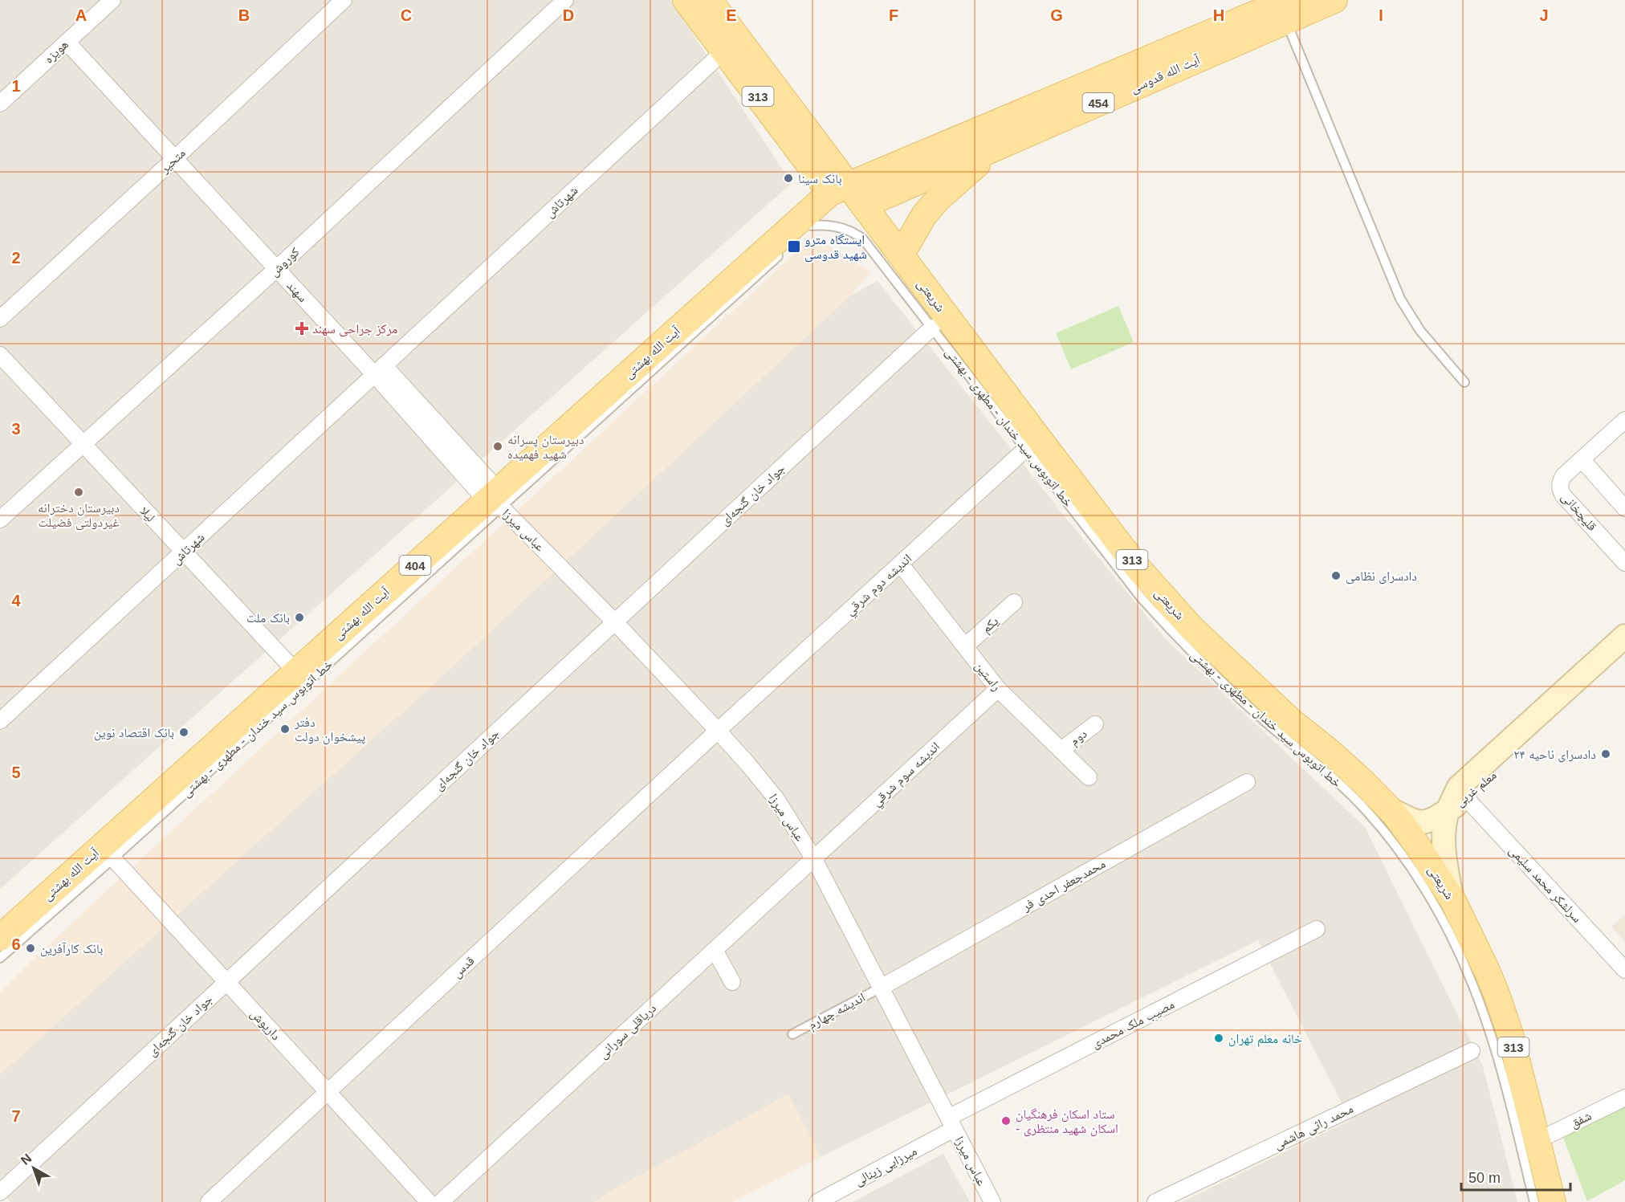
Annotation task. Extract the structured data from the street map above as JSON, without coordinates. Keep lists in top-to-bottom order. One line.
{"streets":{"main road":["آیت الله قدوسی","313","454","شریعتی","آیت الله بهشتی","404","معلم غربی"],"street":["هویزه","متحیر","شهرتاش","کوروش","سهند","جواد خان گنجه‌ای","قلیچخانی","لیلا","عباس میرزا","انديشه دوم شرقي","یکم","راستین","دوم","اندیشه سوم شرقي","سرلشکر محمد سلیمی","محمدجعفر احدی فر","قدس","مصیب ملک محمدی","داریوش","دریاقلی سورانی","شفق","محمد راثی هاشمی","میرزایی زینالی"],"lane":["خط اتوبوس سید خندان - مطهری - بهشتی","اندیشه چهارم"]},"crossings":[["هویزه","سهند"],["آیت الله قدوسی","شریعتی"],["آیت الله قدوسی","آیت الله بهشتی"],["متحیر","سهند"],["شهرتاش","سهند"],["شهرتاش","شریعتی"],["شهرتاش","لیلا"],["کوروش","سهند"],["کوروش","لیلا"],["سهند","آیت الله بهشتی"],["سهند","خط اتوبوس سید خندان - مطهری - بهشتی"],["سهند","عباس میرزا"],["شریعتی","آیت الله بهشتی"],["شریعتی","خط اتوبوس سید خندان - مطهری - بهشتی"],["شریعتی","جواد خان گنجه‌ای"],["شریعتی","انديشه دوم شرقي"],["شریعتی","معلم غربی"],["شریعتی","شفق"],["آیت الله بهشتی","خط اتوبوس سید خندان - مطهری - بهشتی"],["آیت الله بهشتی","لیلا"],["آیت الله بهشتی","عباس میرزا"],["آیت الله بهشتی","داریوش"],["خط اتوبوس سید خندان - مطهری - بهشتی","عباس میرزا"],["خط اتوبوس سید خندان - مطهری - بهشتی","انديشه دوم شرقي"],["خط اتوبوس سید خندان - مطهری - بهشتی","داریوش"],["جواد خان گنجه‌ای","عباس میرزا"],["جواد خان گنجه‌ای","داریوش"],["عباس میرزا","انديشه دوم شرقي"],["عباس میرزا","اندیشه سوم شرقي"],["عباس میرزا","محمدجعفر احدی فر"],["عباس میرزا","قدس"],["عباس میرزا","اندیشه چهارم"],["عباس میرزا","مصیب ملک محمدی"],["عباس میرزا","دریاقلی سورانی"],["عباس میرزا","میرزایی زینالی"],["انديشه دوم شرقي","راستین"],["انديشه دوم شرقي","قدس"],["یکم","راستین"],["راستین","دوم"],["راستین","اندیشه سوم شرقي"],["اندیشه سوم شرقي","دریاقلی سورانی"],["معلم غربی","سرلشکر محمد سلیمی"],["محمدجعفر احدی فر","اندیشه چهارم"],["قدس","داریوش"],["مصیب ملک محمدی","میرزایی زینالی"]],"places":{"other":["بانک سینا","دبیرستان پسرانه شهید فهمیده","دبيرستان دخترانه غیردولتی فضیلت","دادسرای نظامی","بانک ملت","دفتر پیشخوان دولت","بانک اقتصاد نوین","دادسرای ناحیه ۲۴","بانک کارآفرین","خانه معلم تهران","ستاد اسکان فرهنگیان - اسکان شهید منتظری"],"transit":["ایستگاه مترو شهید قدوسی"],"health":["مرکز جراحی سهند"]},"scale_bar":"50 m","north":"top left","grid":{"columns":["A","B","C","D","E","F","G","H","I","J"],"rows":["1","2","3","4","5","6","7"]}}
